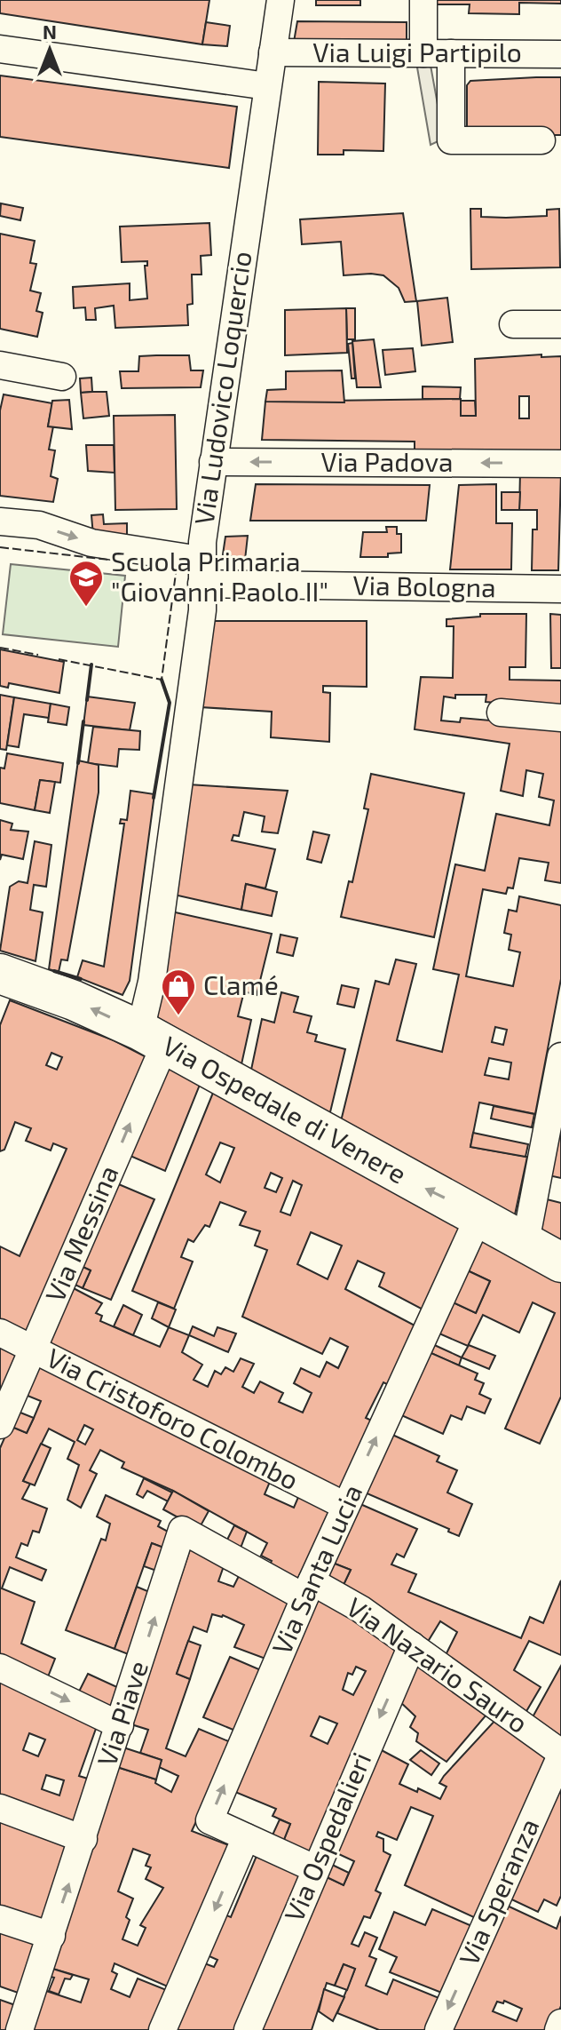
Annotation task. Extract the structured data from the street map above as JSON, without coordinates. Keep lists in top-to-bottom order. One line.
{"streets":{"street":["Via Luigi Partipilo","Via Ludovico Loquercio","Via Padova","Via Bologna","Via Ospedale di Venere","Via Messina","Via Cristoforo Colombo","Via Santa Lucia","Via Nazario Sauro","Via Piave","Via Ospedalieri","Via Speranza"]},"crossings":[["Via Luigi Partipilo","Via Ludovico Loquercio"],["Via Ludovico Loquercio","Via Padova"],["Via Ludovico Loquercio","Via Bologna"],["Via Ludovico Loquercio","Via Ospedale di Venere"],["Via Ludovico Loquercio","Via Messina"],["Via Ospedale di Venere","Via Messina"],["Via Ospedale di Venere","Via Santa Lucia"],["Via Messina","Via Cristoforo Colombo"],["Via Cristoforo Colombo","Via Santa Lucia"],["Via Santa Lucia","Via Nazario Sauro"],["Via Santa Lucia","Via Piave"],["Via Santa Lucia","Via Ospedalieri"],["Via Nazario Sauro","Via Piave"],["Via Nazario Sauro","Via Ospedalieri"],["Via Nazario Sauro","Via Speranza"]],"one_way":["Via Padova","Via Bologna","Via Ospedale di Venere","Via Messina","Via Santa Lucia","Via Ospedalieri","Via Speranza"],"places":{"school or university":["Scuola Primaria \"Giovanni Paolo II\""],"shop":["Clamé"]},"north":"top"}
